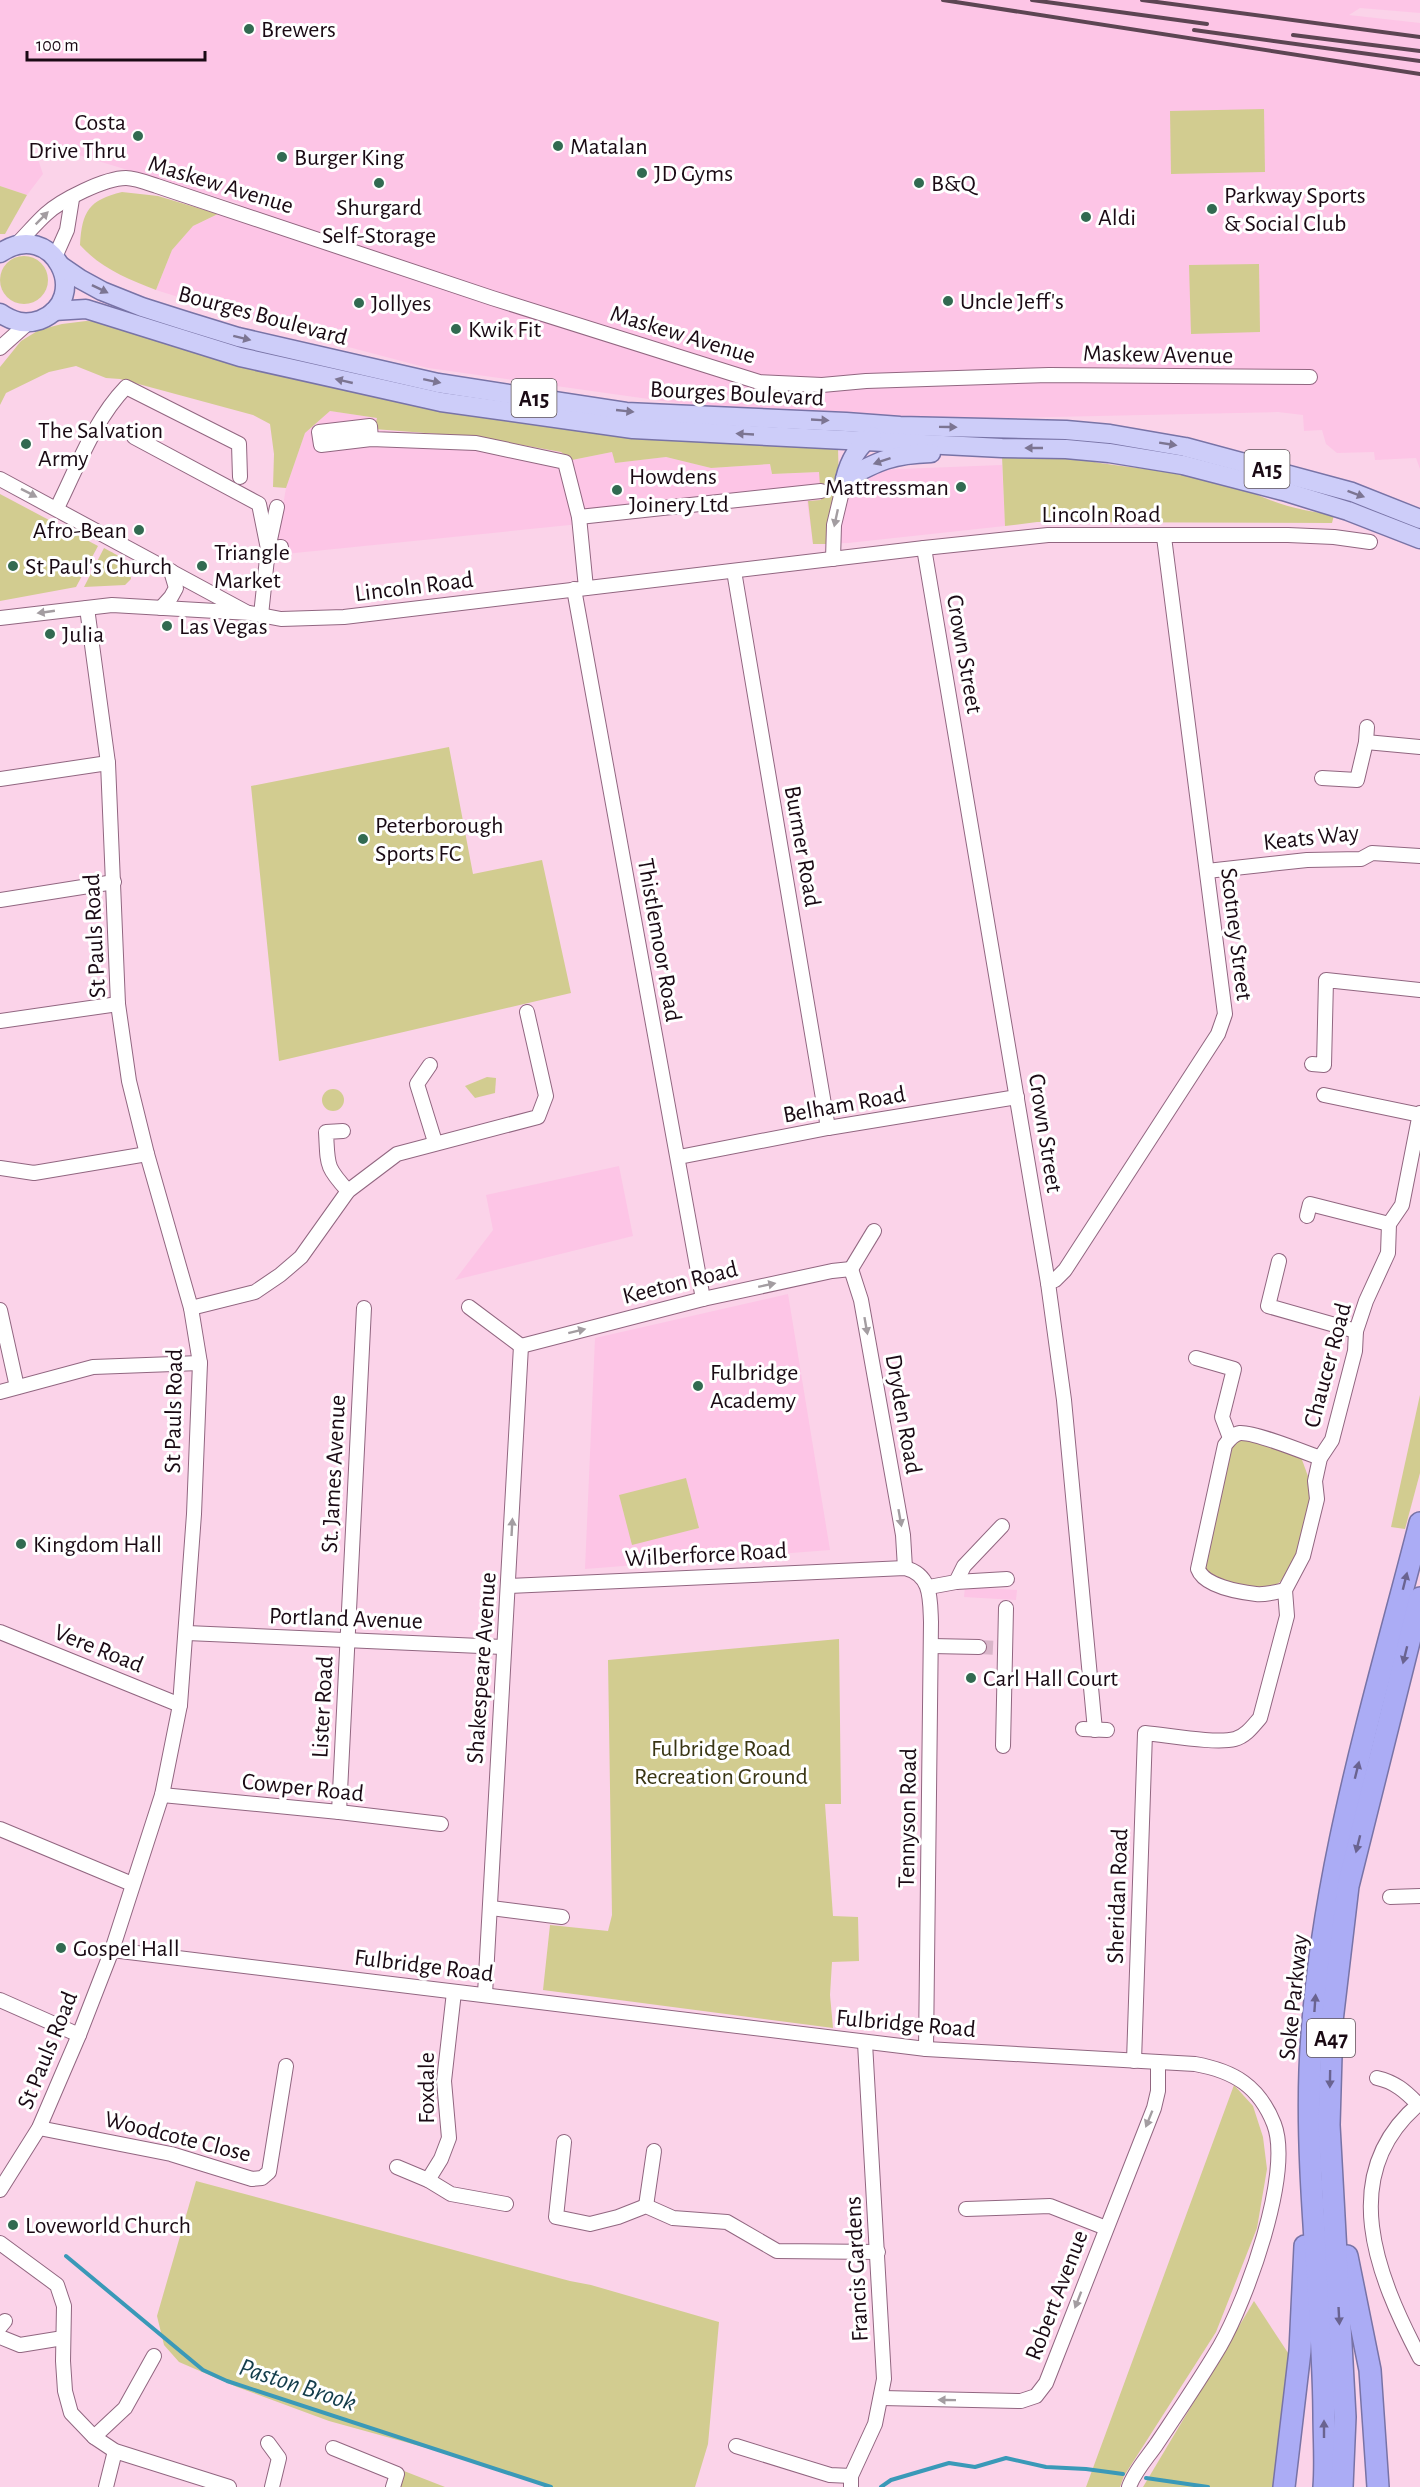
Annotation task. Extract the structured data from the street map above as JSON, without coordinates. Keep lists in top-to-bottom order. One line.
{"streets":{"highway":["Soke Parkway","A47"],"main road":["Bourges Boulevard","A15"],"street":["Maskew Avenue","Lincoln Road","Crown Street","Keats Way","Burmer Road","Scotney Street","St Pauls Road","Thistlemoor Road","Belham Road","Keeton Road","Chaucer Road","Dryden Road","St. James Avenue","Wilberforce Road","Portland Avenue","Vere Road","Shakespeare Avenue","Lister Road","Cowper Road","Tennyson Road","Sheridan Road","Fulbridge Road","Foxdale","Woodcote Close","Francis Gardens","Robert Avenue"]},"crossings":[["Maskew Avenue","Bourges Boulevard"],["Lincoln Road","Crown Street"],["Lincoln Road","Burmer Road"],["Lincoln Road","Scotney Street"],["Lincoln Road","St Pauls Road"],["Lincoln Road","Thistlemoor Road"],["Crown Street","Scotney Street"],["Crown Street","Belham Road"],["Keats Way","Scotney Street"],["Burmer Road","Belham Road"],["St Pauls Road","Portland Avenue"],["St Pauls Road","Vere Road"],["St Pauls Road","Cowper Road"],["St Pauls Road","Fulbridge Road"],["St Pauls Road","Woodcote Close"],["Thistlemoor Road","Belham Road"],["Thistlemoor Road","Keeton Road"],["Keeton Road","Dryden Road"],["Keeton Road","Shakespeare Avenue"],["Chaucer Road","Sheridan Road"],["Dryden Road","Wilberforce Road"],["St. James Avenue","Portland Avenue"],["St. James Avenue","Lister Road"],["Wilberforce Road","Shakespeare Avenue"],["Portland Avenue","Shakespeare Avenue"],["Portland Avenue","Lister Road"],["Shakespeare Avenue","Fulbridge Road"],["Lister Road","Cowper Road"],["Tennyson Road","Fulbridge Road"],["Sheridan Road","Fulbridge Road"],["Fulbridge Road","Foxdale"],["Fulbridge Road","Francis Gardens"],["Fulbridge Road","Robert Avenue"],["Soke Parkway","A47"],["Francis Gardens","Robert Avenue"]],"one_way":["Keeton Road","Dryden Road","Shakespeare Avenue","Robert Avenue"],"water":["Paston Brook"],"parks":["Fulbridge Road Recreation Ground"],"places":["Brewers","Costa Drive Thru","Matalan","Burger King","JD Gyms","Shurgard Self-Storage","B&Q","Parkway Sports & Social Club","Aldi","Uncle Jeff's","Jollyes","Kwik Fit","The Salvation Army","Mattressman","Howdens Joinery Ltd","Afro-Bean","St Paul's Church","Triangle Market","Las Vegas","Julia","Peterborough Sports FC","Fulbridge Academy","Kingdom Hall","Carl Hall Court","Gospel Hall","Loveworld Church"],"scale_bar":"100 m"}
